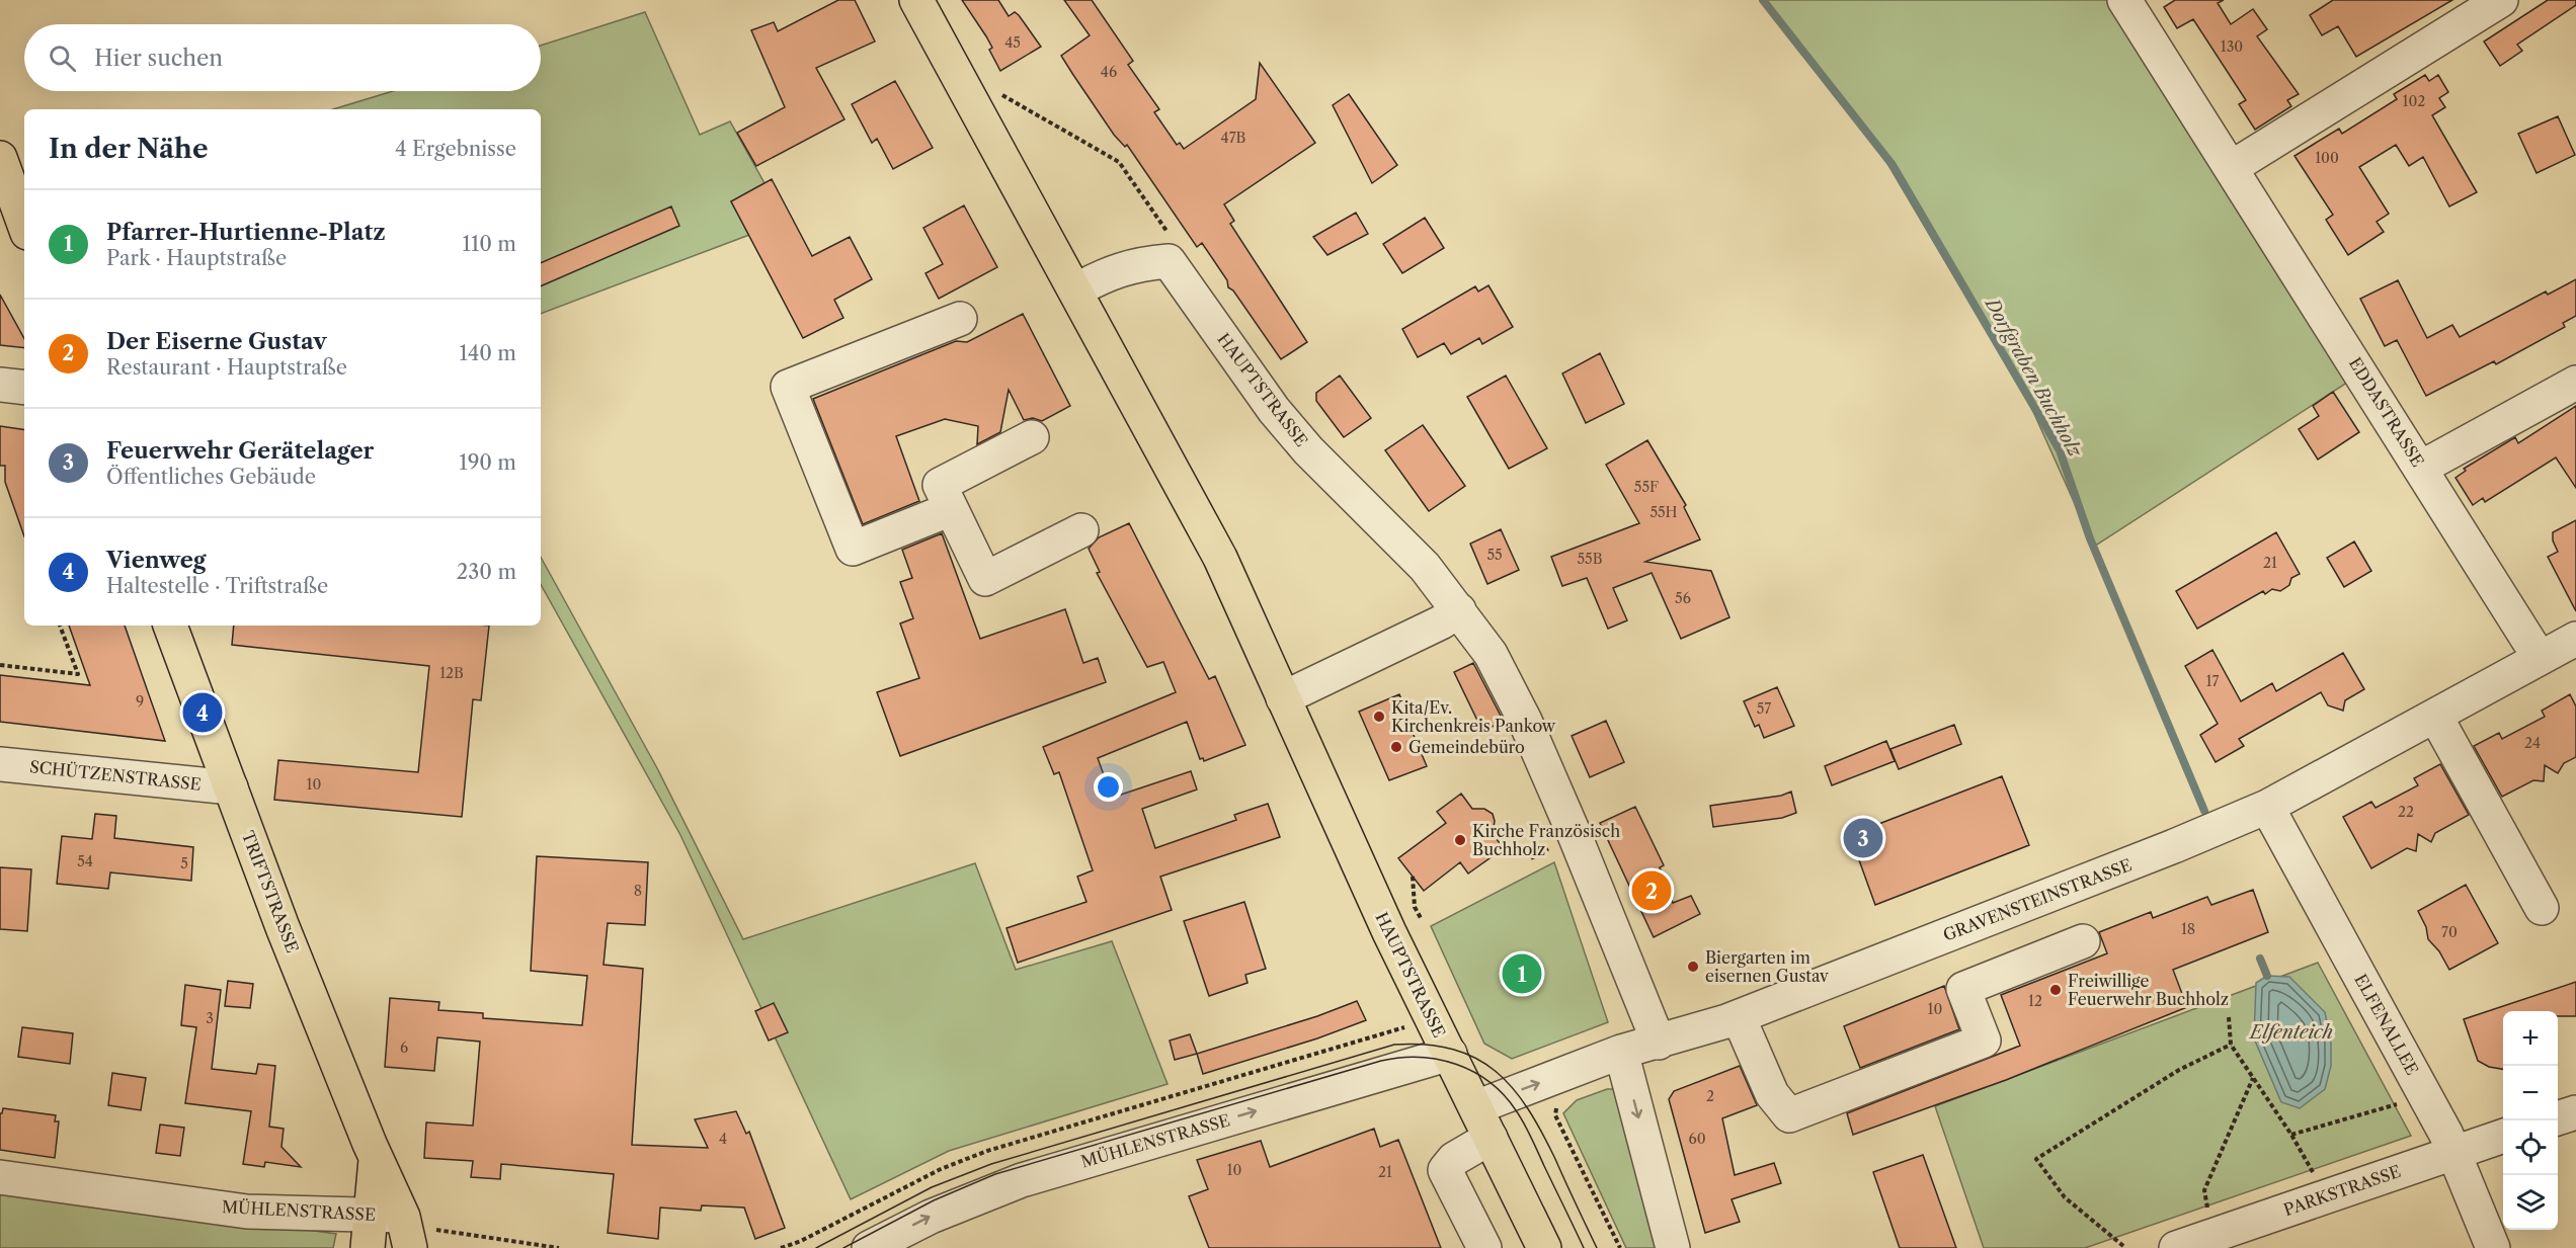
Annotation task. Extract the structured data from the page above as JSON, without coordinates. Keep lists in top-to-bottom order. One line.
{"streets":{"main road":["HAUPTSTRASSE","TRIFTSTRASSE"],"street":["EDDASTRASSE","SCHÜTZENSTRASSE","GRAVENSTEINSTRASSE","ELFENALLEE","MÜHLENSTRASSE","PARKSTRASSE"]},"crossings":[["HAUPTSTRASSE","GRAVENSTEINSTRASSE"],["HAUPTSTRASSE","MÜHLENSTRASSE"],["EDDASTRASSE","GRAVENSTEINSTRASSE"],["SCHÜTZENSTRASSE","TRIFTSTRASSE"],["TRIFTSTRASSE","MÜHLENSTRASSE"],["GRAVENSTEINSTRASSE","ELFENALLEE"],["ELFENALLEE","PARKSTRASSE"]],"one_way":["MÜHLENSTRASSE"],"water":["Dorfgraben Buchholz","Elfenteich"],"places":["Kita/Ev. Kirchenkreis Pankow","Gemeindebüro","Kirche Französisch Buchholz","Biergarten im eisernen Gustav","Freiwillige Feuerwehr Buchholz"],"house_numbers":["45","130","46","102","47B","100","55F","55H","55","55B","21","56","12B","17","9","57","24","10","22","54","5","8","18","70","12","10","3","6","2","4","60","10","21"],"page":{"search":"Hier suchen","heading":["In der Nähe","4 Ergebnisse"],"list":[{"mark":"1","name":"Pfarrer-Hurtienne-Platz","note":"Park · Hauptstraße","value":"110 m"},{"mark":"2","name":"Der Eiserne Gustav","note":"Restaurant · Hauptstraße","value":"140 m"},{"mark":"3","name":"Feuerwehr Gerätelager","note":"Öffentliches Gebäude","value":"190 m"},{"mark":"4","name":"Vienweg","note":"Haltestelle · Triftstraße","value":"230 m"}],"pins":["4","3","2","1"],"map_buttons":["+","−"]}}
